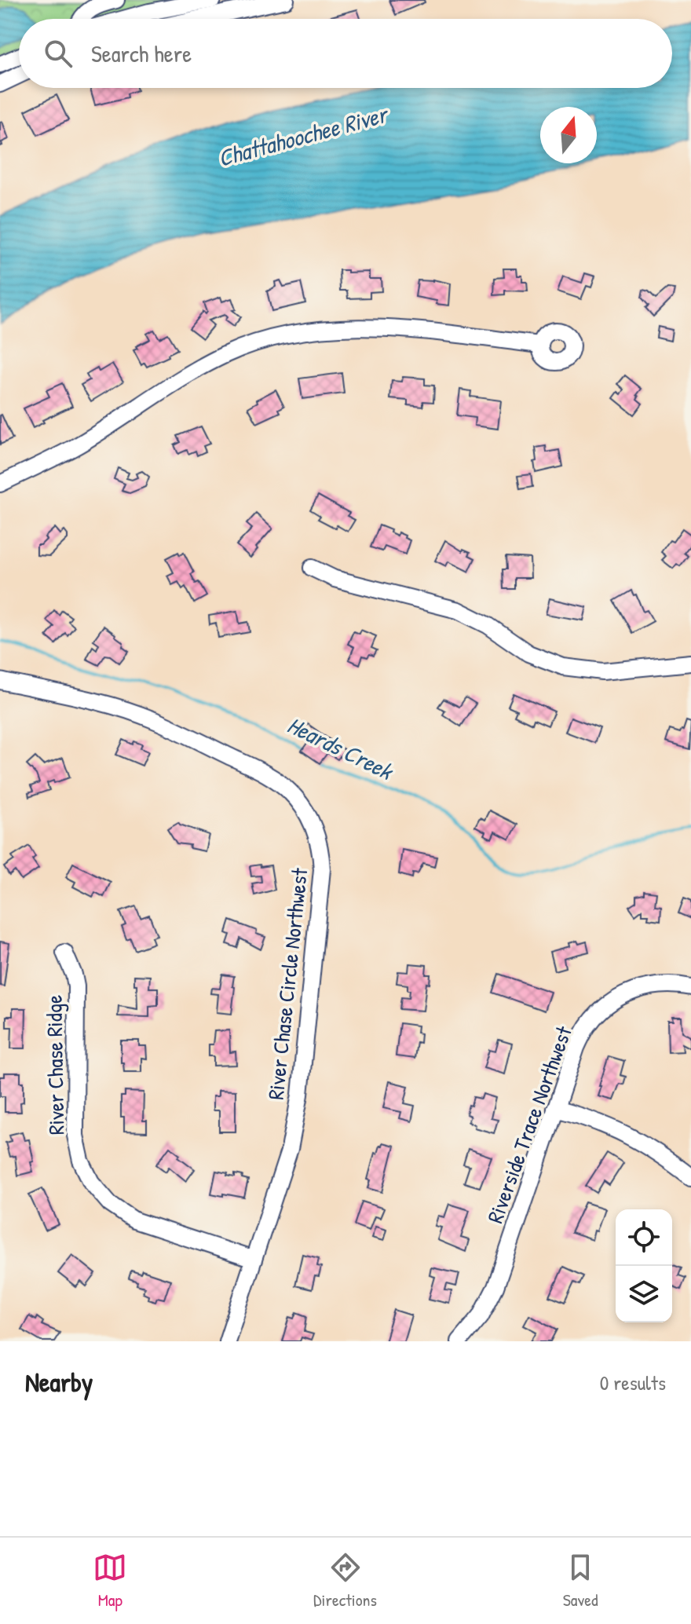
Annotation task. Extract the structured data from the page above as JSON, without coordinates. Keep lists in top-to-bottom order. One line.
{"streets":{"street":["River Chase Circle Northwest","River Chase Ridge","Riverside Trace Northwest"]},"crossings":[["River Chase Circle Northwest","River Chase Ridge"]],"water":["Chattahoochee River","Heards Creek"],"north":"top","page":{"search":"Search here","heading":["Nearby","0 results"],"nav":["Map","Directions","Saved"]}}
